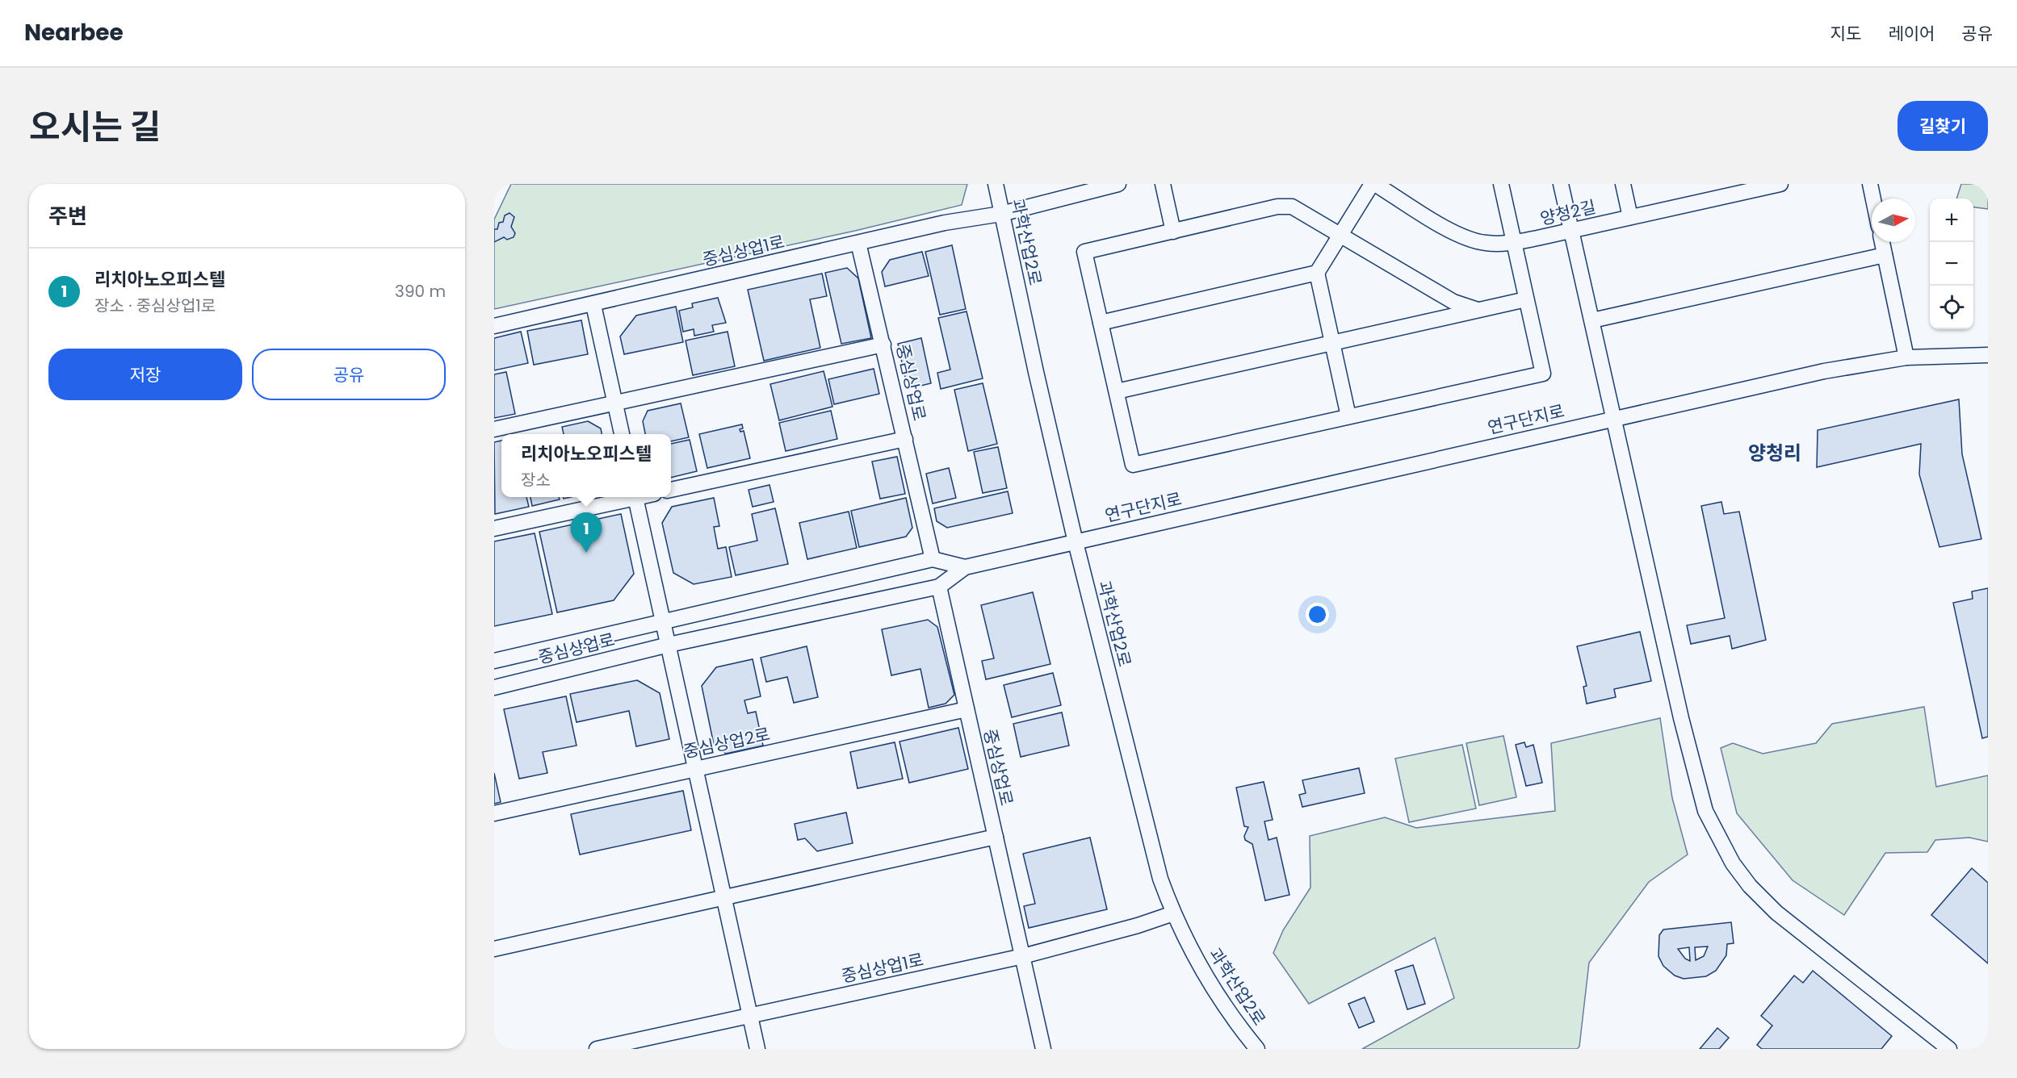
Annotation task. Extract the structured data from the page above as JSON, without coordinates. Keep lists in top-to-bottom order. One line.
{"streets":{"street":["양청2길","과학산업2로","중심상업1로","중심상업로","연구단지로","중심상업2로"]},"crossings":[["과학산업2로","중심상업1로"],["과학산업2로","중심상업로"],["과학산업2로","연구단지로"],["중심상업1로","중심상업로"],["중심상업로","연구단지로"],["중심상업로","중심상업2로"]],"districts":["양청리"],"north":"right","page":{"header":"Nearbee","nav":["지도","레이어","공유"],"title":"오시는 길","buttons":["길찾기",["저장","공유"]],"heading":"주변","map_buttons":["+","−"],"list":[{"mark":"1","name":"리치아노오피스텔","note":"장소 · 중심상업1로","value":"390 m"}],"popup":["리치아노오피스텔","장소"],"pins":"1"}}
